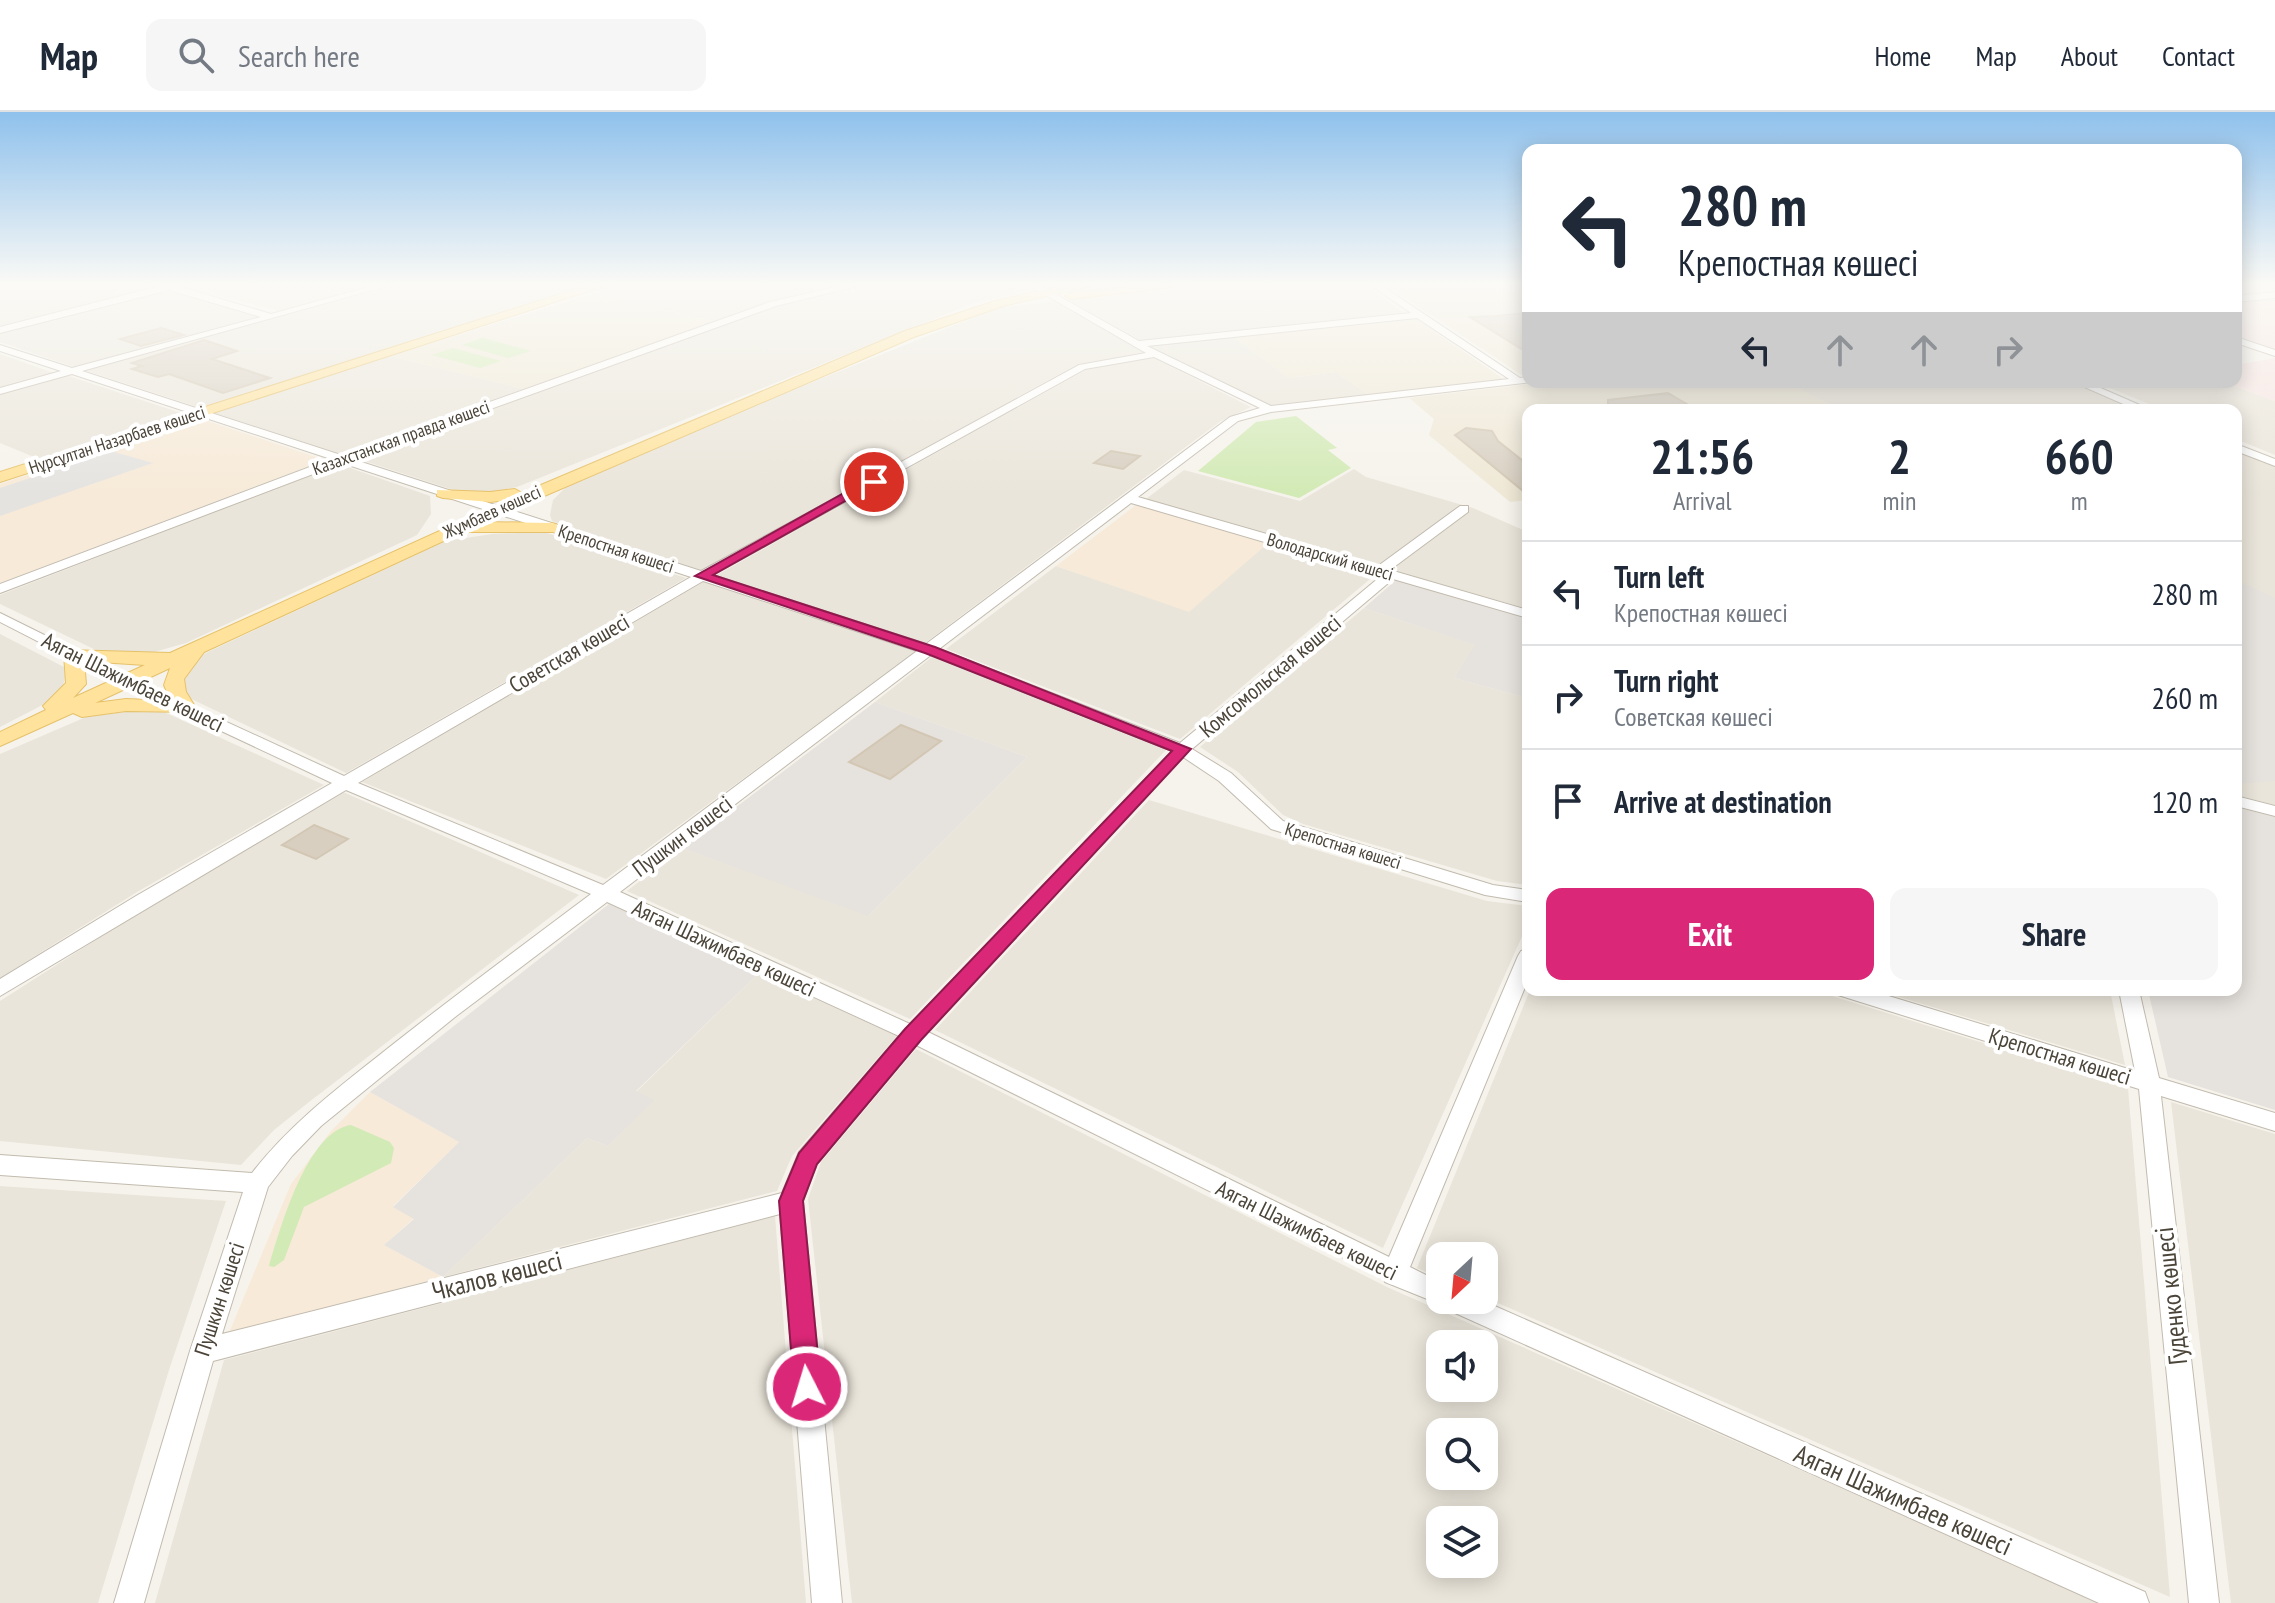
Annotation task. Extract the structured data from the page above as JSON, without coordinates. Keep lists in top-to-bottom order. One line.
{"streets":{"main road":["Нұрсұлтан Назарбаев көшесі","Жұмбаев көшесі"],"street":["Казахстанская правда көшесі","Крепостная көшесі","Володарский көшесі","Советская көшесі","Комсомольская көшесі","Аяган Шажимбаев көшесі","Пушкин көшесі","Чкалов көшесі","Гуденко көшесі"]},"crossings":[["Казахстанская правда көшесі","Крепостная көшесі"],["Нұрсұлтан Назарбаев көшесі","Крепостная көшесі"],["Жұмбаев көшесі","Крепостная көшесі"],["Жұмбаев көшесі","Аяган Шажимбаев көшесі"],["Крепостная көшесі","Советская көшесі"],["Крепостная көшесі","Комсомольская көшесі"],["Крепостная көшесі","Пушкин көшесі"],["Крепостная көшесі","Гуденко көшесі"],["Володарский көшесі","Комсомольская көшесі"],["Володарский көшесі","Пушкин көшесі"],["Советская көшесі","Аяган Шажимбаев көшесі"],["Комсомольская көшесі","Аяган Шажимбаев көшесі"],["Комсомольская көшесі","Чкалов көшесі"],["Аяган Шажимбаев көшесі","Пушкин көшесі"],["Пушкин көшесі","Чкалов көшесі"]],"north":"bottom left","page":{"header":"Map","search":"Search here","nav":["Home","Map","About","Contact"],"turn":["280 m","Крепостная көшесі"],"eta":["21:56","Arrival","2","min","660","m"],"list":[{"name":"Turn left","note":"Крепостная көшесі","value":"280 m"},{"name":"Turn right","note":"Советская көшесі","value":"260 m"},{"name":"Arrive at destination","value":"120 m"}],"buttons":["Exit","Share"]}}
